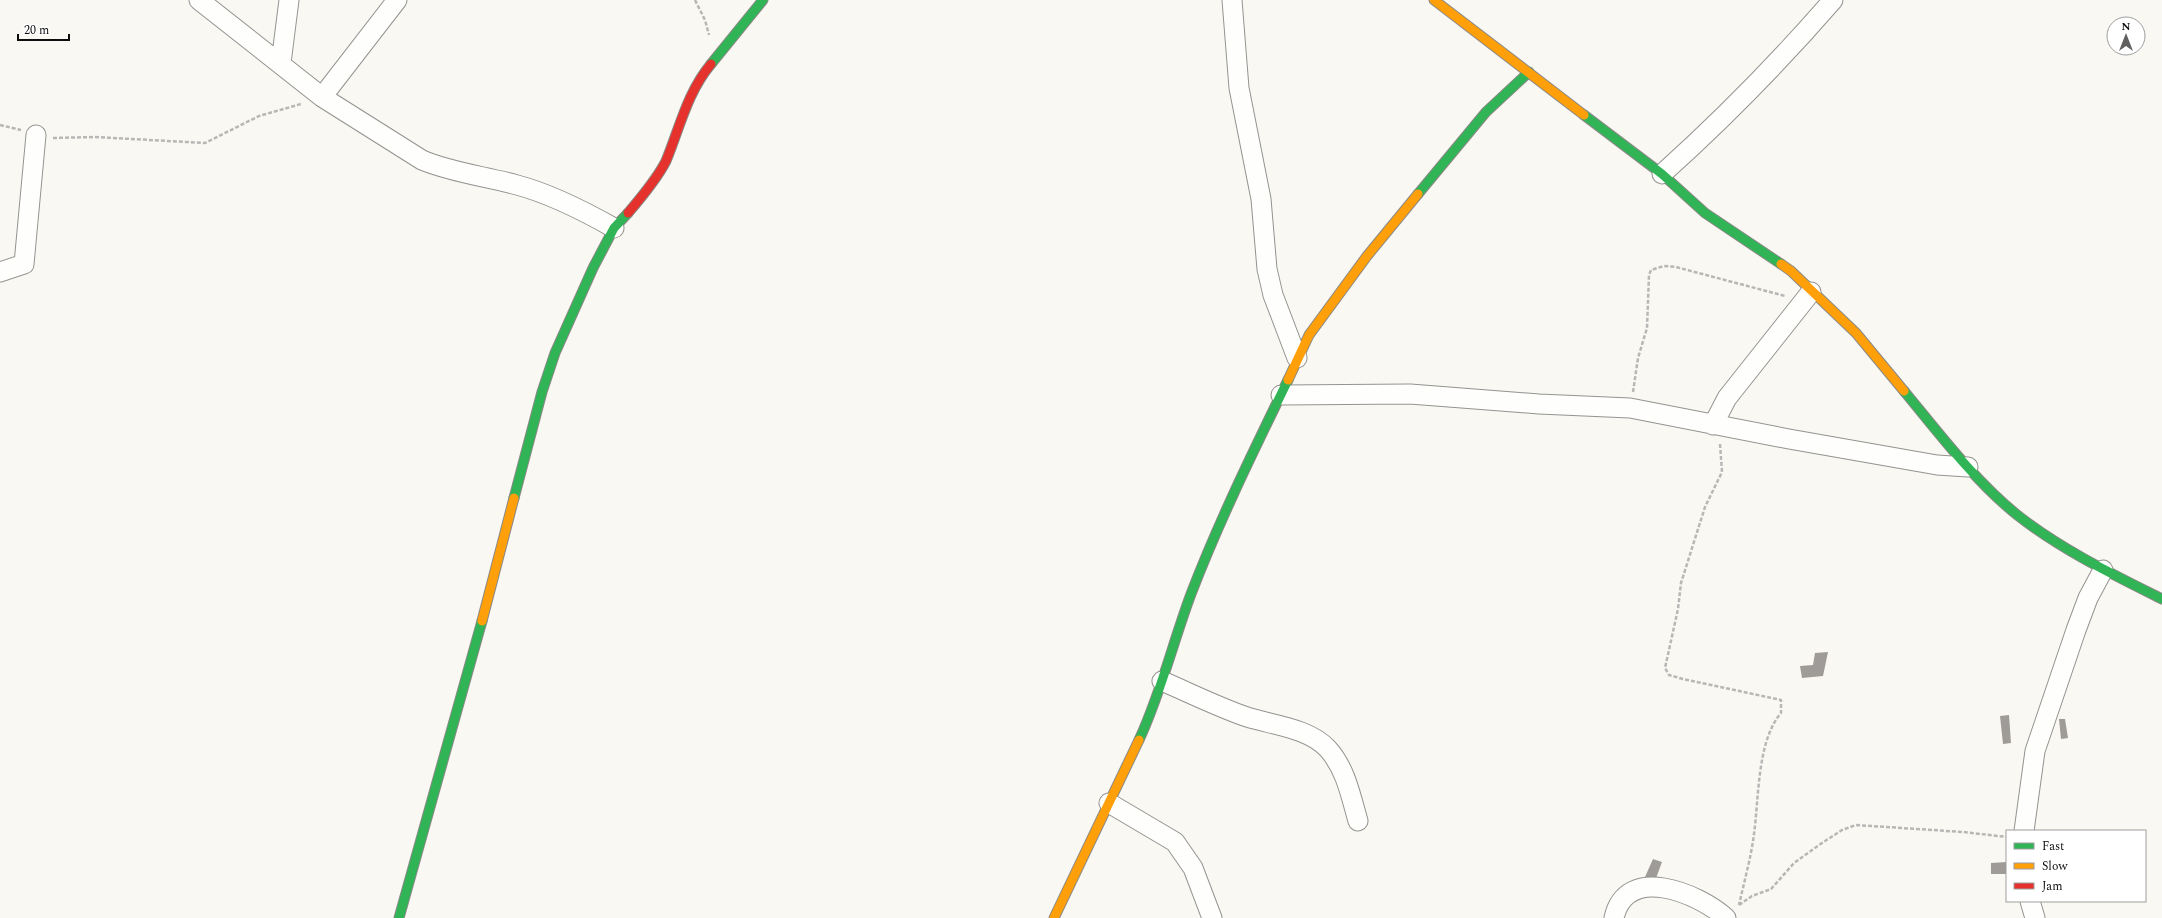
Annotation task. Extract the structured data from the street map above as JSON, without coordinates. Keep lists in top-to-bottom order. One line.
{"legend":["Fast","Slow","Jam"],"scale_bar":"20 m","north":"top"}
